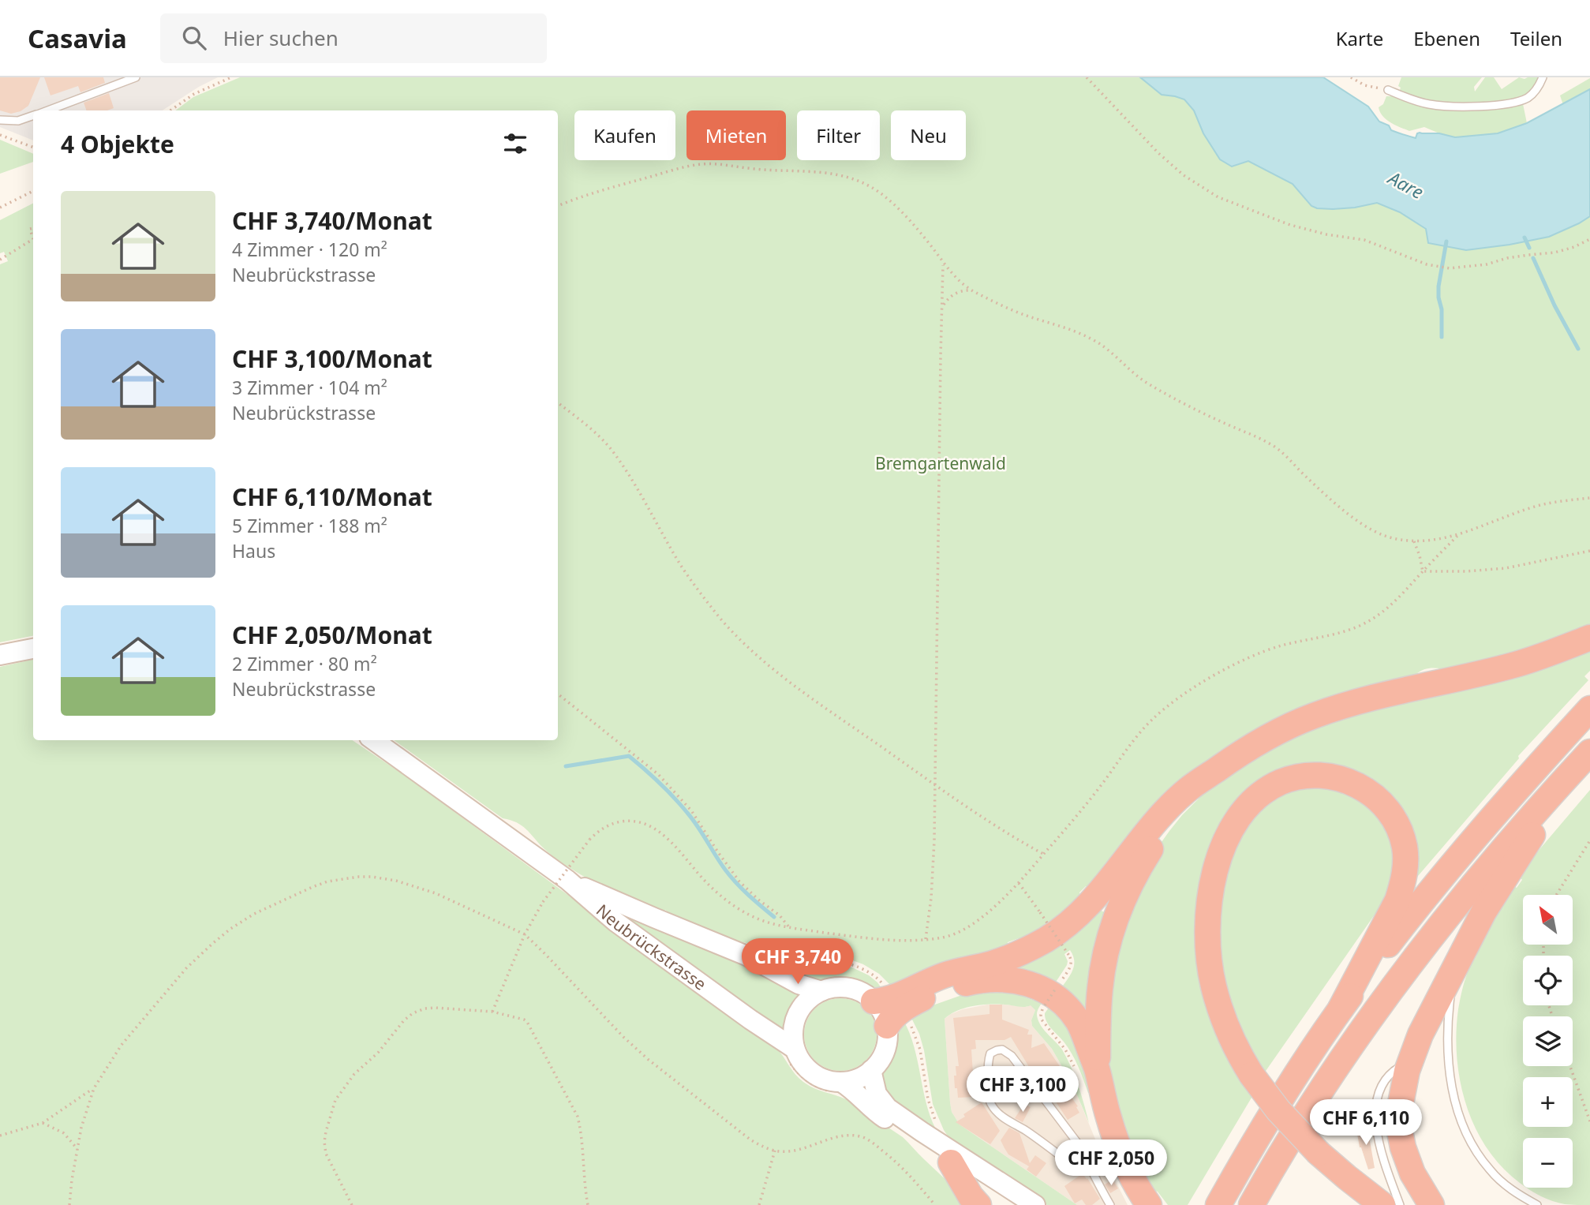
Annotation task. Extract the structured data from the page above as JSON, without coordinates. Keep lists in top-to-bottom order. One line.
{"streets":{"main road":["Neubrückstrasse"]},"water":["Aare"],"parks":["Bremgartenwald"],"north":"top left","page":{"header":"Casavia","search":"Hier suchen","nav":["Karte","Ebenen","Teilen"],"chip":["Kaufen","Mieten","Filter","Neu"],"heading":"4 Objekte","list":[{"name":"CHF 3,740/Monat","note":"4 Zimmer · 120 m² · Neubrückstrasse"},{"name":"CHF 3,100/Monat","note":"3 Zimmer · 104 m² · Neubrückstrasse"},{"name":"CHF 6,110/Monat","note":"5 Zimmer · 188 m² · Haus"},{"name":"CHF 2,050/Monat","note":"2 Zimmer · 80 m² · Neubrückstrasse"}],"map_buttons":["+","−"],"price":["CHF 3,740","CHF 3,100","CHF 6,110","CHF 2,050"]}}
